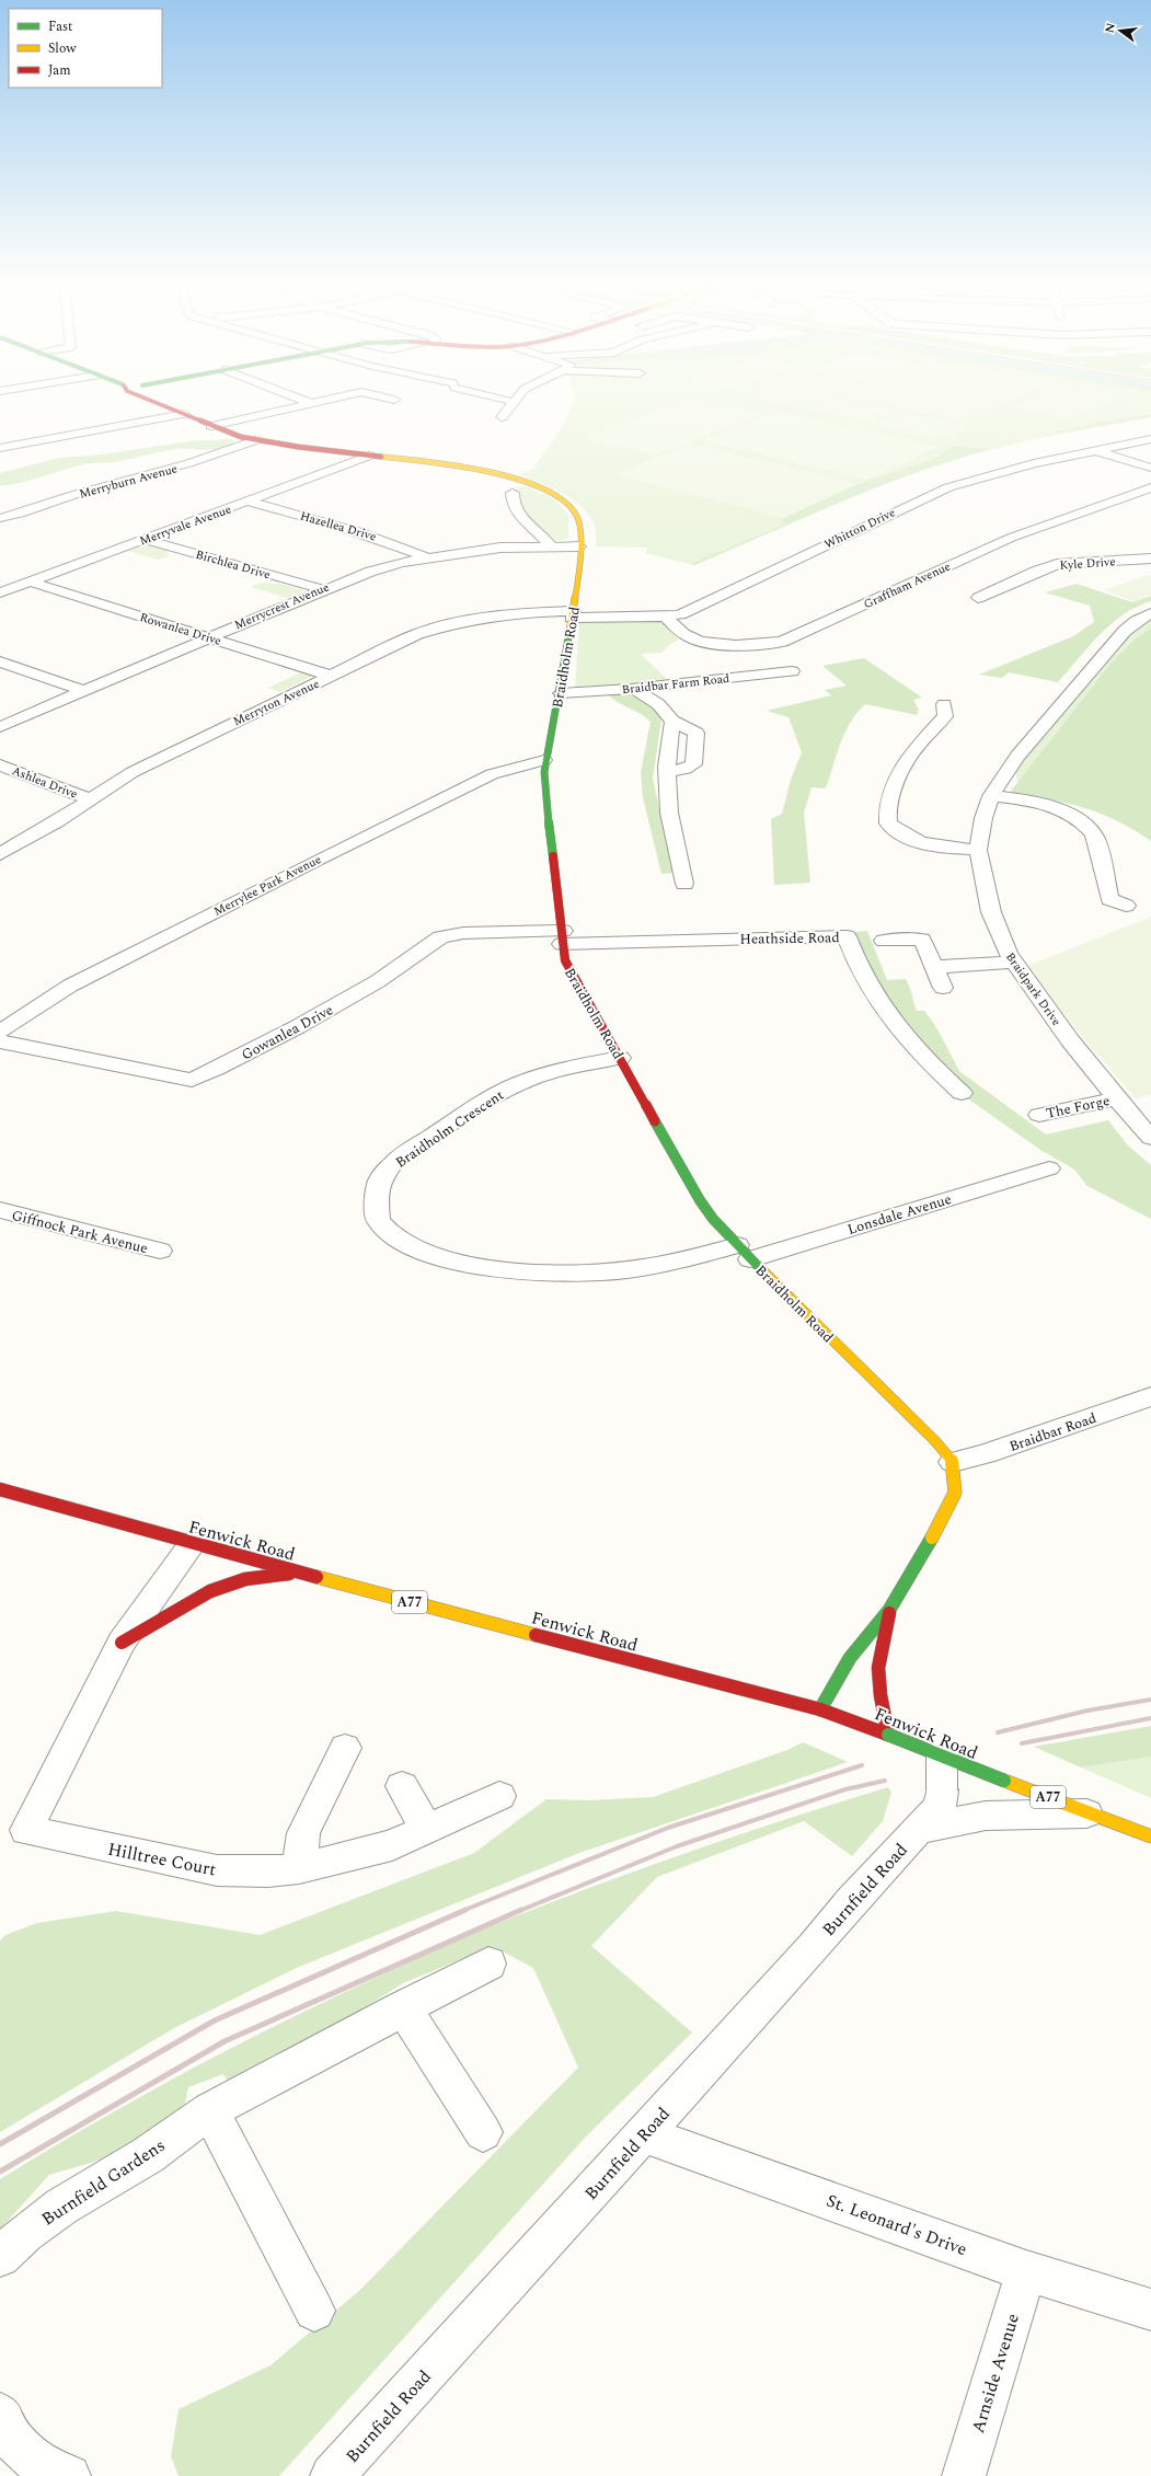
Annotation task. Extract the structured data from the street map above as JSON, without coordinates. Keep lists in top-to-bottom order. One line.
{"streets":{"street":["Merryburn Avenue","Merryvale Avenue","Hazellea Drive","Whitton Drive","Kyle Drive","Birchlea Drive","Graffham Avenue","Merrycrest Avenue","Rowanlea Drive","Braidholm Road","Braidbar Farm Road","Merryton Avenue","Ashlea Drive","Merrylee Park Avenue","Heathside Road","Braidpark Drive","Gowanlea Drive","The Forge","Braidholm Crescent","Lonsdale Avenue","Giffnock Park Avenue","Braidbar Road","Fenwick Road","A77","Hilltree Court","Burnfield Road","Burnfield Gardens","St. Leonard's Drive","Arnside Avenue"]},"crossings":[["Merryburn Avenue","Braidholm Road"],["Merryvale Avenue","Hazellea Drive"],["Merryvale Avenue","Birchlea Drive"],["Merryvale Avenue","Rowanlea Drive"],["Merryvale Avenue","Braidholm Road"],["Hazellea Drive","Merrycrest Avenue"],["Whitton Drive","Graffham Avenue"],["Whitton Drive","Braidholm Road"],["Whitton Drive","Merryton Avenue"],["Birchlea Drive","Merrycrest Avenue"],["Merrycrest Avenue","Rowanlea Drive"],["Merrycrest Avenue","Braidholm Road"],["Rowanlea Drive","Merryton Avenue"],["Braidholm Road","Braidbar Farm Road"],["Braidholm Road","Merryton Avenue"],["Braidholm Road","Merrylee Park Avenue"],["Braidholm Road","Heathside Road"],["Braidholm Road","Gowanlea Drive"],["Braidholm Road","Braidholm Crescent"],["Braidholm Road","Lonsdale Avenue"],["Braidholm Road","Braidbar Road"],["Merryton Avenue","Ashlea Drive"],["Heathside Road","Gowanlea Drive"],["Braidpark Drive","The Forge"],["Braidholm Crescent","Lonsdale Avenue"],["Fenwick Road","Burnfield Road"],["Burnfield Road","St. Leonard's Drive"],["St. Leonard's Drive","Arnside Avenue"]],"legend":["Fast","Slow","Jam"],"north":"left"}
